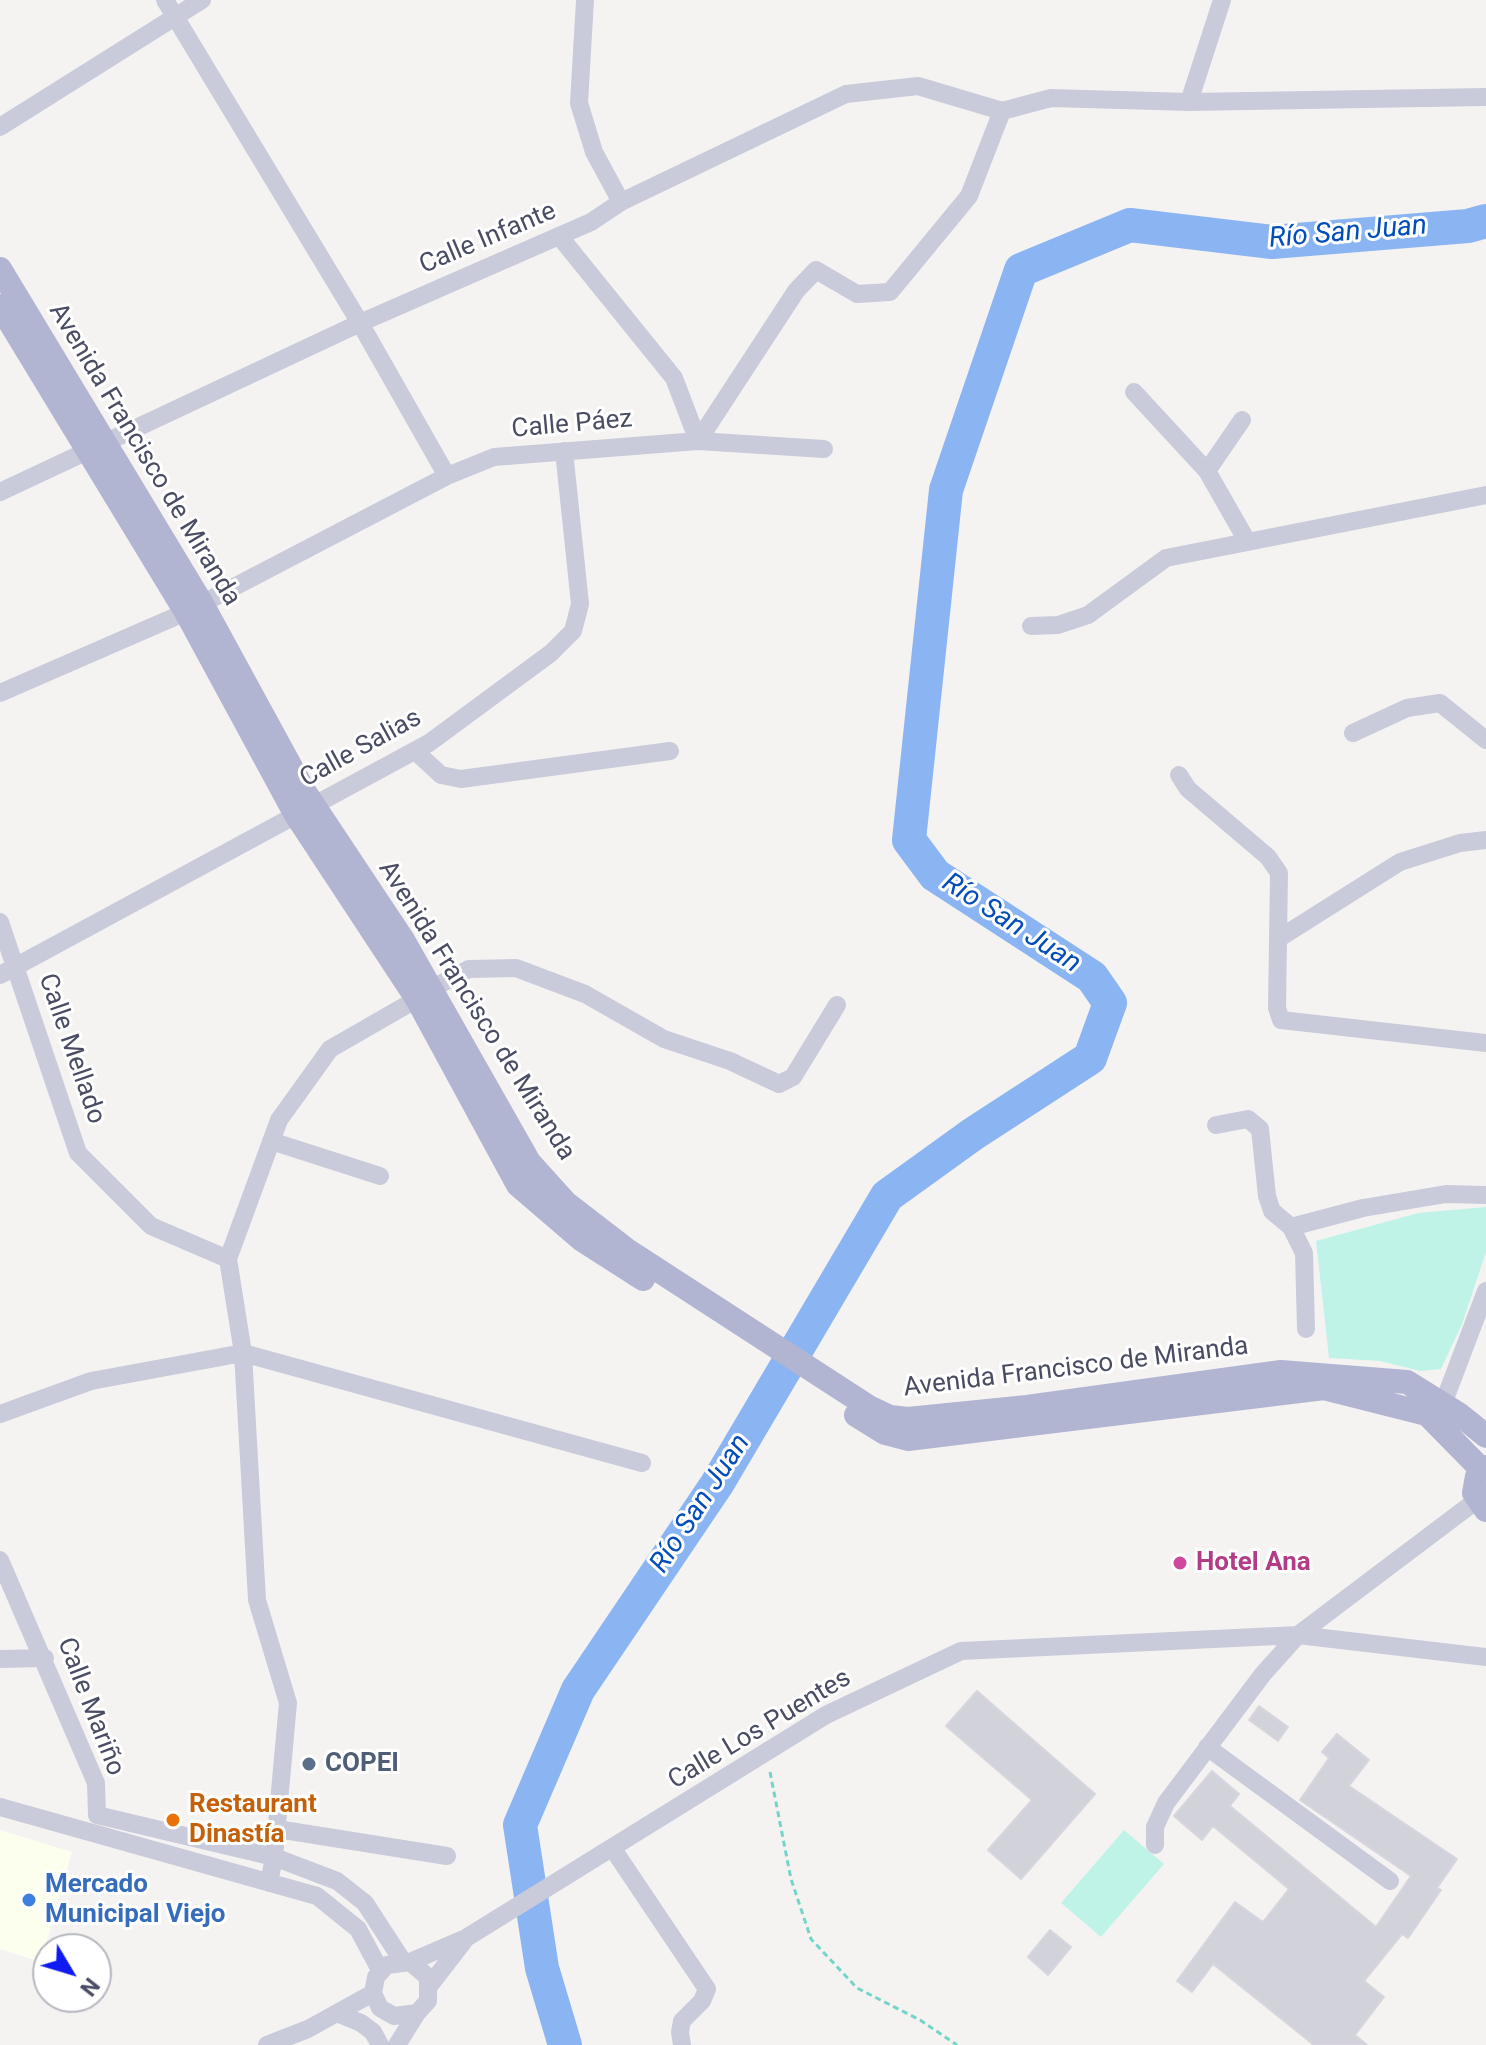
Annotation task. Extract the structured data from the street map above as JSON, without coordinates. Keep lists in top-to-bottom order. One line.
{"streets":{"main road":["Avenida Francisco de Miranda"],"street":["Calle Infante","Calle Páez","Calle Salias","Calle Mellado","Calle Mariño","Calle Los Puentes"]},"crossings":[["Calle Infante","Avenida Francisco de Miranda"],["Calle Páez","Avenida Francisco de Miranda"],["Calle Páez","Calle Salias"],["Avenida Francisco de Miranda","Calle Salias"],["Calle Salias","Calle Mellado"]],"water":["Río San Juan"],"places":["Hotel Ana","COPEI","Restaurant Dinastía","Mercado Municipal Viejo"],"north":"bottom right"}
